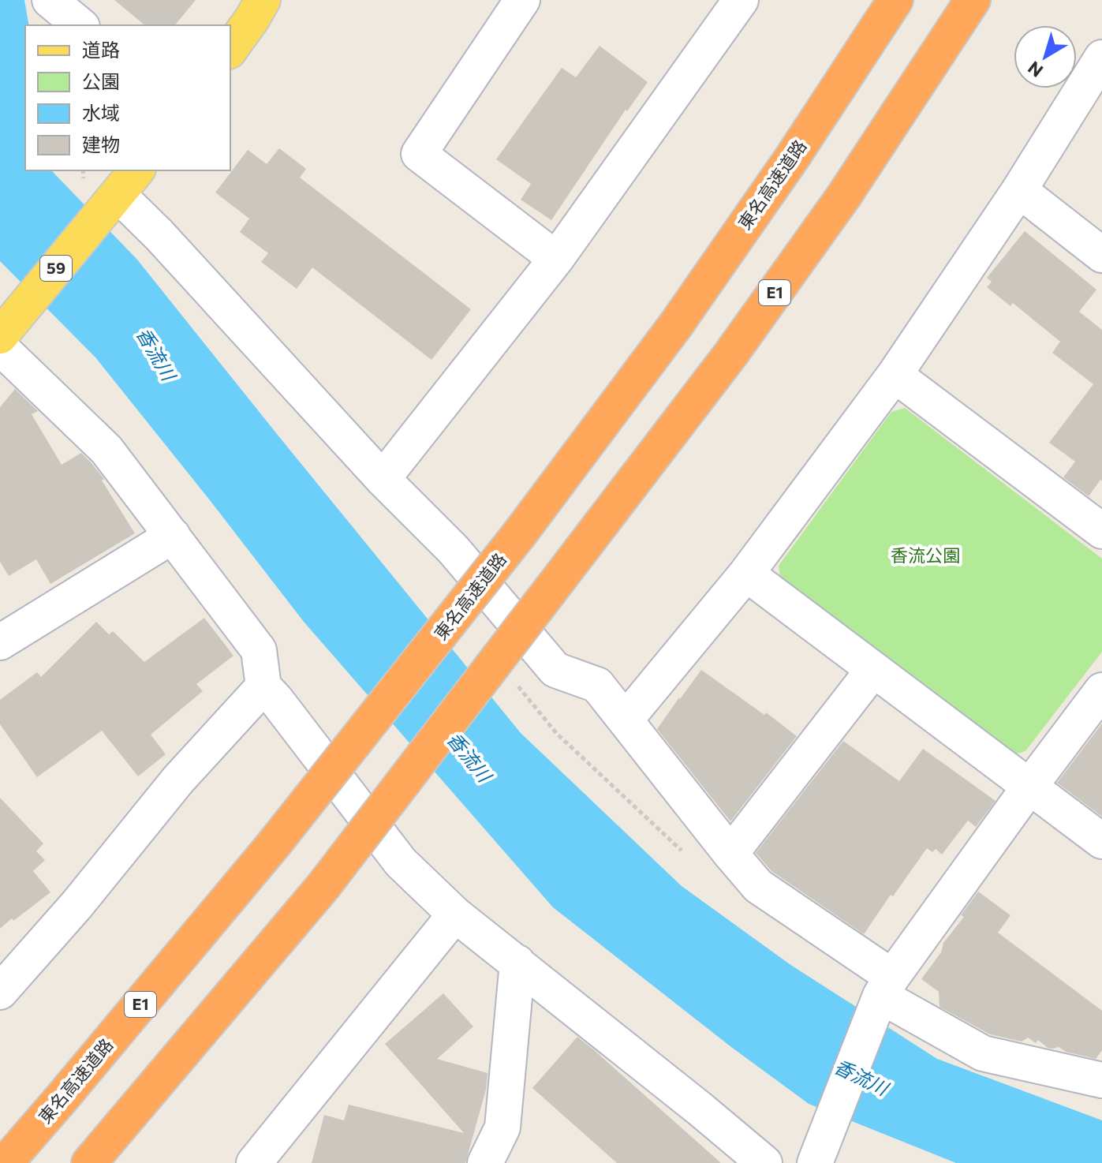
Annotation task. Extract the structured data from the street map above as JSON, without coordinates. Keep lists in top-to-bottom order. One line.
{"streets":{"highway":["東名高速道路","E1"],"main road":["59"]},"water":["香流川"],"parks":["香流公園"],"legend":["道路","公園","水域","建物"],"north":"bottom left"}
